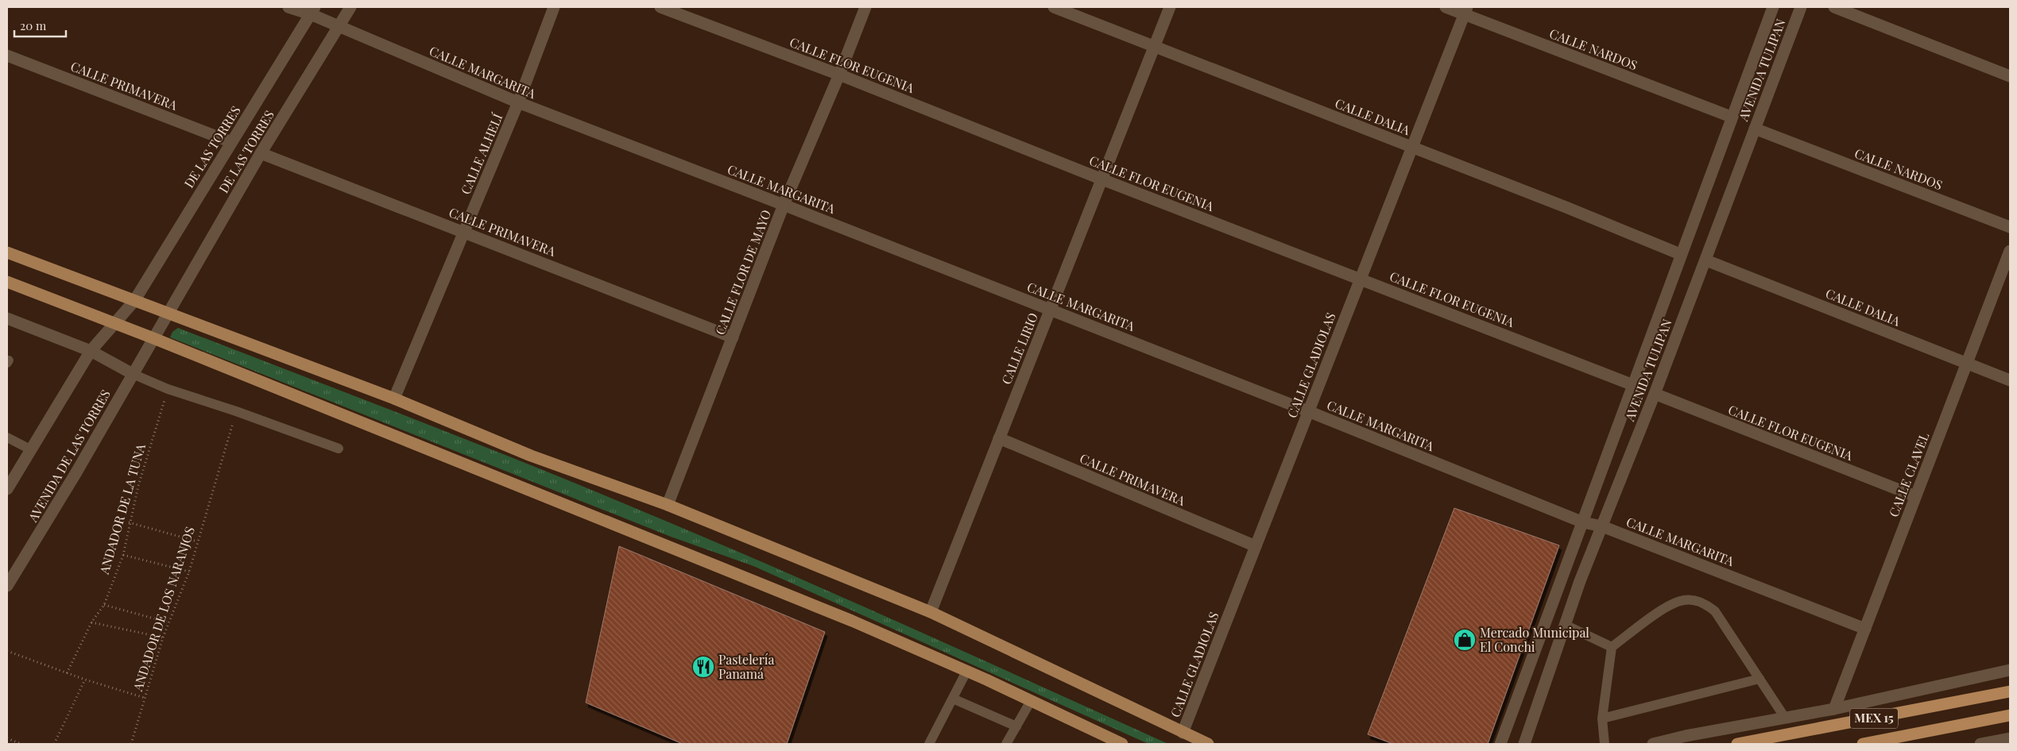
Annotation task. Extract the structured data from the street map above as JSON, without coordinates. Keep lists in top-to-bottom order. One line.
{"streets":{"highway":["MEX 15"],"street":["CALLE NARDOS","CALLE FLOR EUGENIA","AVENIDA TULIPAN","CALLE MARGARITA","CALLE PRIMAVERA","CALLE DALIA","DE LAS TORRES","CALLE ALHELÍ","CALLE FLOR DE MAYO","CALLE LIRIO","CALLE GLADIOLAS","AVENIDA DE LAS TORRES","CALLE CLAVEL"],"path":["ANDADOR DE LA TUNA","ANDADOR DE LOS NARANJOS"]},"crossings":[["CALLE NARDOS","AVENIDA TULIPAN"],["CALLE NARDOS","CALLE GLADIOLAS"],["CALLE FLOR EUGENIA","AVENIDA TULIPAN"],["CALLE FLOR EUGENIA","CALLE FLOR DE MAYO"],["CALLE FLOR EUGENIA","CALLE LIRIO"],["CALLE FLOR EUGENIA","CALLE GLADIOLAS"],["CALLE FLOR EUGENIA","CALLE CLAVEL"],["AVENIDA TULIPAN","CALLE MARGARITA"],["AVENIDA TULIPAN","CALLE DALIA"],["CALLE MARGARITA","DE LAS TORRES"],["CALLE MARGARITA","CALLE ALHELÍ"],["CALLE MARGARITA","CALLE FLOR DE MAYO"],["CALLE MARGARITA","CALLE LIRIO"],["CALLE MARGARITA","CALLE GLADIOLAS"],["CALLE MARGARITA","CALLE CLAVEL"],["CALLE PRIMAVERA","DE LAS TORRES"],["CALLE PRIMAVERA","CALLE ALHELÍ"],["CALLE PRIMAVERA","CALLE FLOR DE MAYO"],["CALLE PRIMAVERA","CALLE LIRIO"],["CALLE PRIMAVERA","CALLE GLADIOLAS"],["CALLE DALIA","CALLE LIRIO"],["CALLE DALIA","CALLE GLADIOLAS"],["CALLE DALIA","CALLE CLAVEL"],["DE LAS TORRES","AVENIDA DE LAS TORRES"],["CALLE CLAVEL","MEX 15"]],"places":{"shop":["Mercado Municipal El Conchi"],"restaurant":["Pastelería Panamá"]},"scale_bar":"20 m"}
